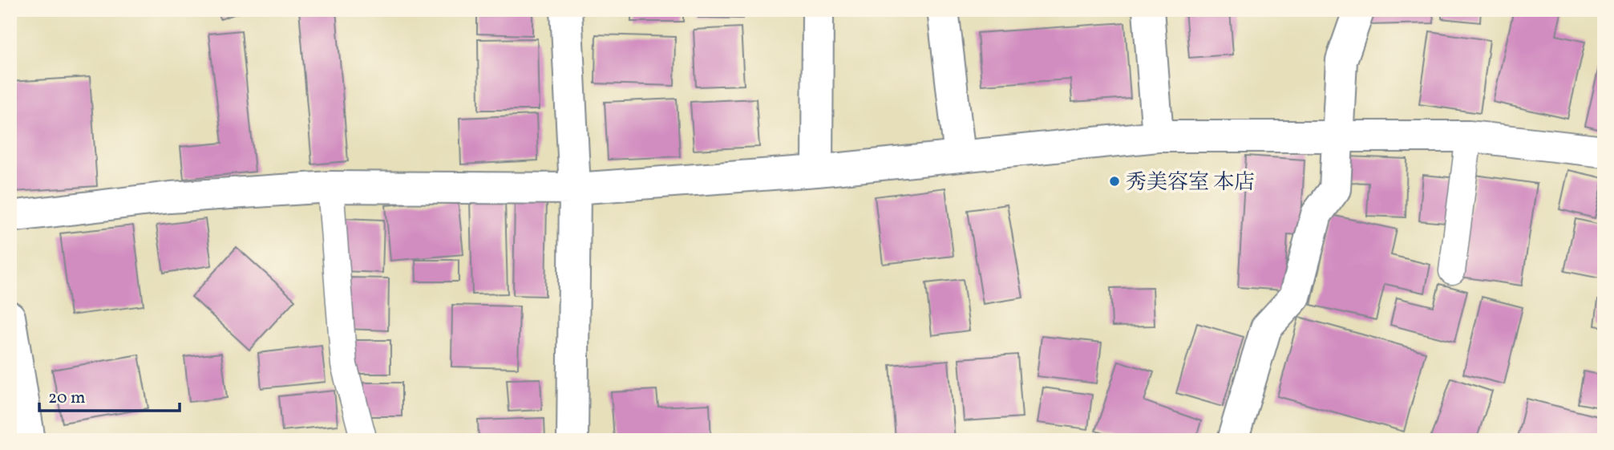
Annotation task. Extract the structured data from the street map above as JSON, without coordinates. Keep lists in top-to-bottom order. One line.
{"places":["秀美容室 本店"],"scale_bar":"20 m"}
